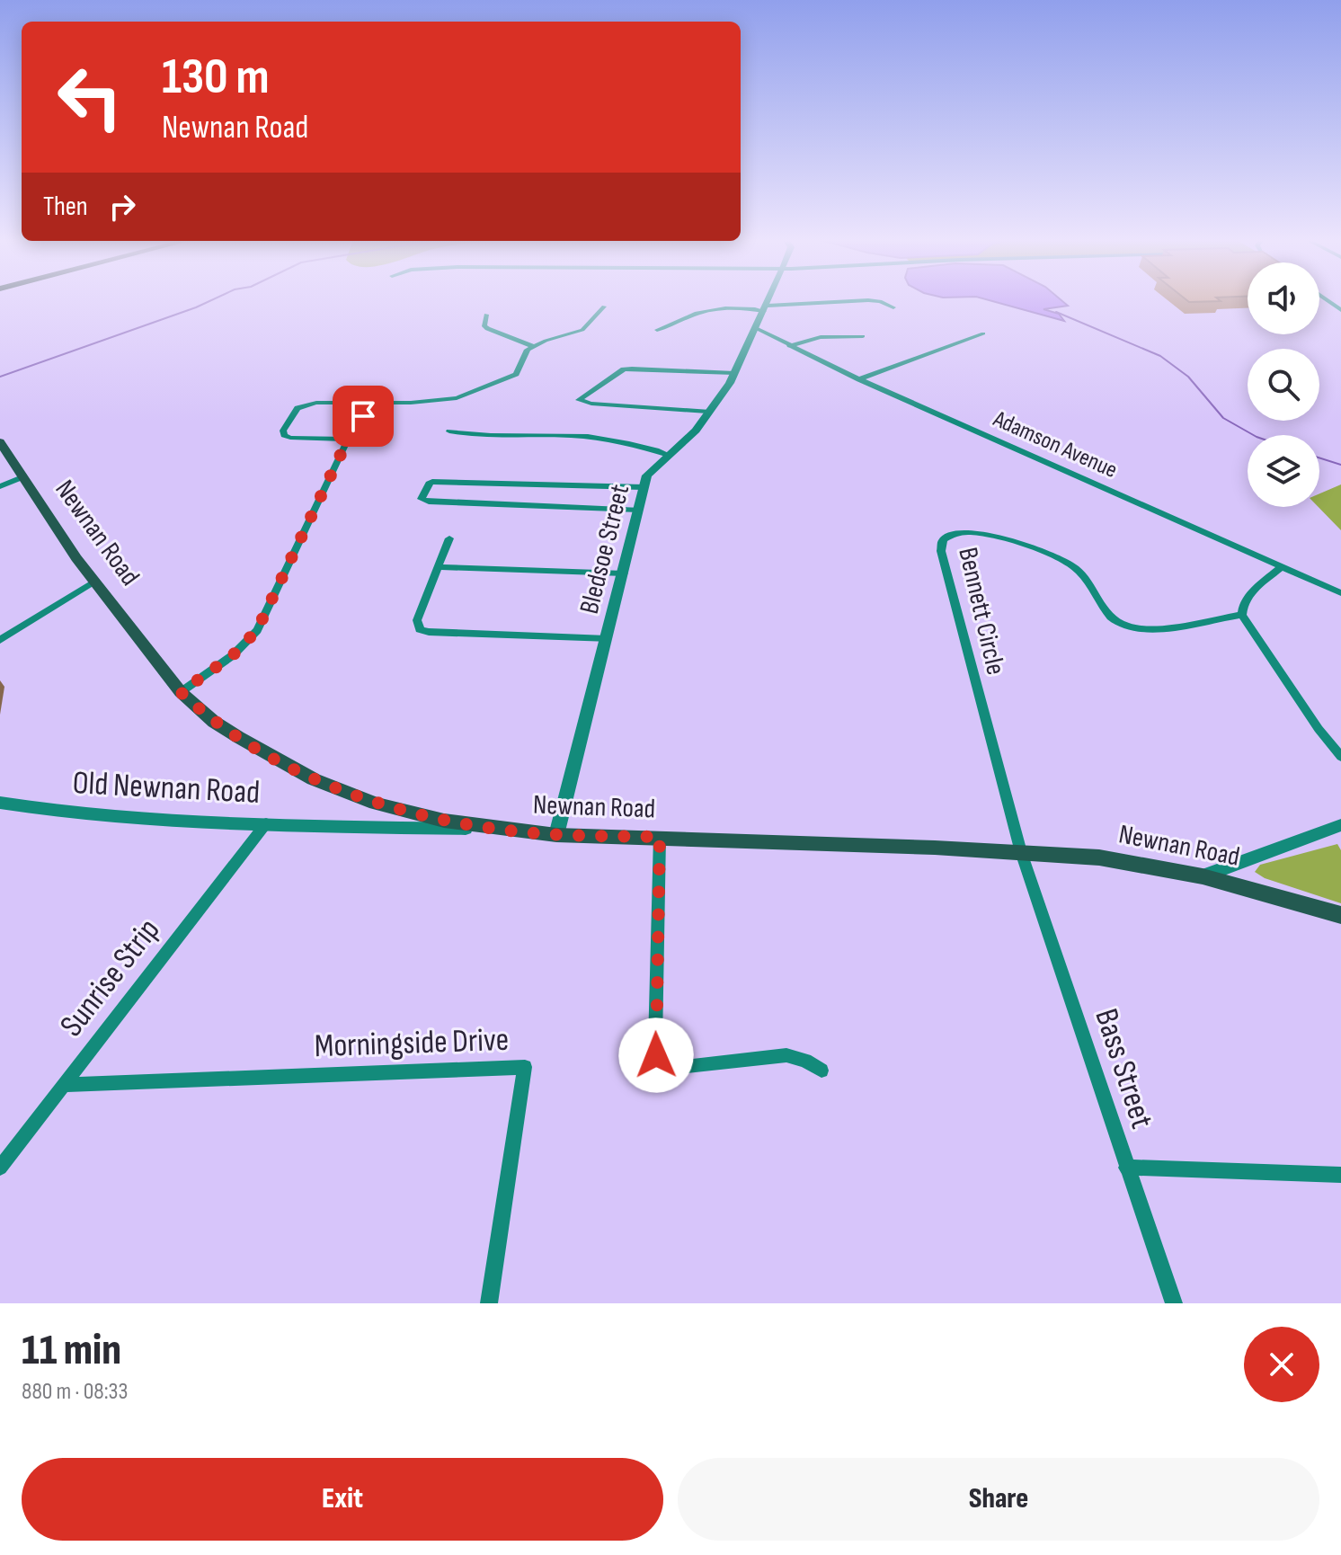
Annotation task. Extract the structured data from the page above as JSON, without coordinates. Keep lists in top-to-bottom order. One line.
{"streets":{"main road":["Newnan Road"],"street":["Adamson Avenue","Bledsoe Street","Bennett Circle","Old Newnan Road","Sunrise Strip","Morningside Drive","Bass Street"]},"crossings":[["Adamson Avenue","Bledsoe Street"],["Newnan Road","Bledsoe Street"],["Newnan Road","Bennett Circle"],["Newnan Road","Old Newnan Road"],["Newnan Road","Bass Street"],["Bennett Circle","Bass Street"],["Old Newnan Road","Sunrise Strip"],["Sunrise Strip","Morningside Drive"]],"page":{"turn":["130 m","Newnan Road"],"then":"Then","heading":["11 min","880 m · 08:33"],"buttons":["Exit","Share"]}}
